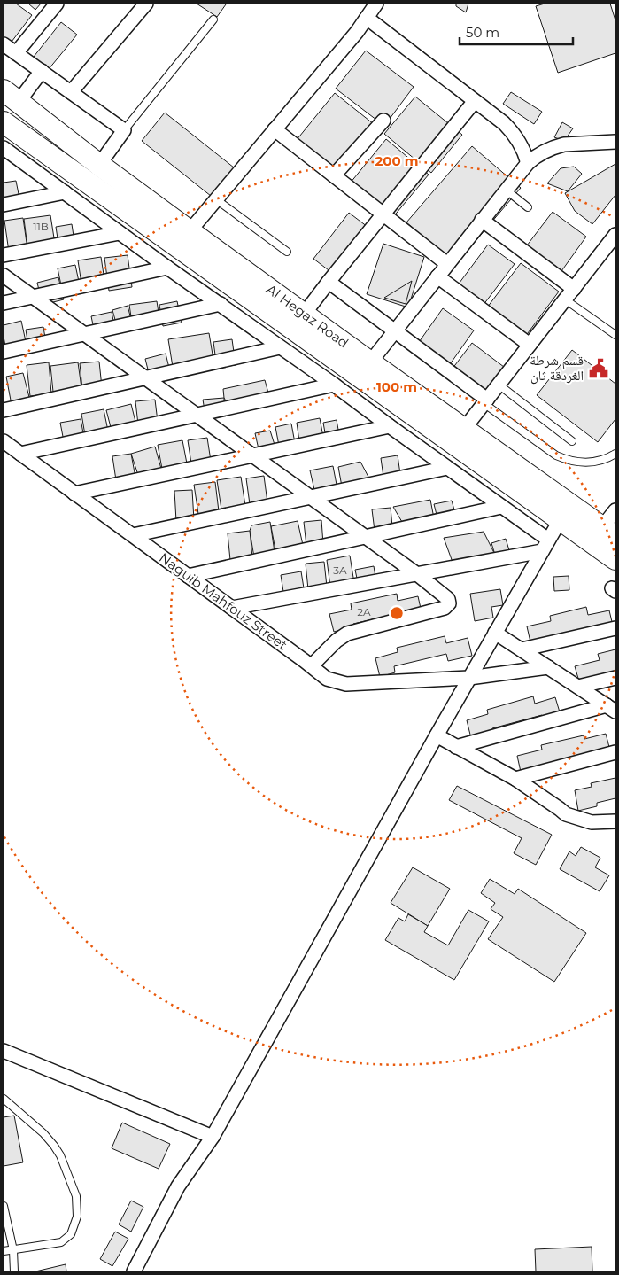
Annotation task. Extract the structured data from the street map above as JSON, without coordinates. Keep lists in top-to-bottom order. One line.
{"streets":{"main road":["Al Hegaz Road"],"street":["Naguib Mahfouz Street"]},"places":{"public building":["قسم شرطة الغردقة ثان"]},"house_numbers":["11B","3A","2A"],"scale_bar":"50 m","rings":["200 m","100 m"]}
